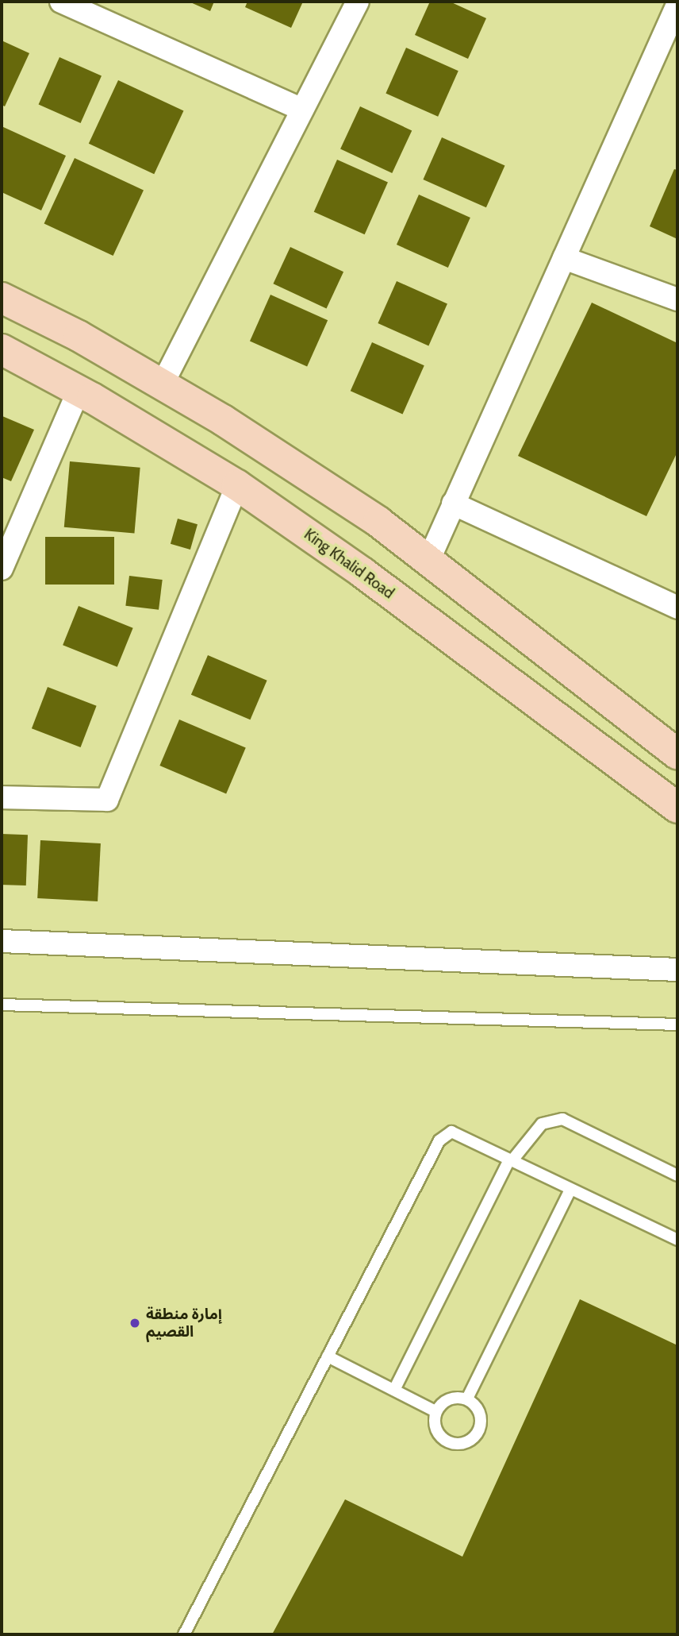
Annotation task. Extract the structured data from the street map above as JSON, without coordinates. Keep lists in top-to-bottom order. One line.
{"streets":{"main road":["King Khalid Road"]},"places":["إمارة منطقة القصيم"]}
